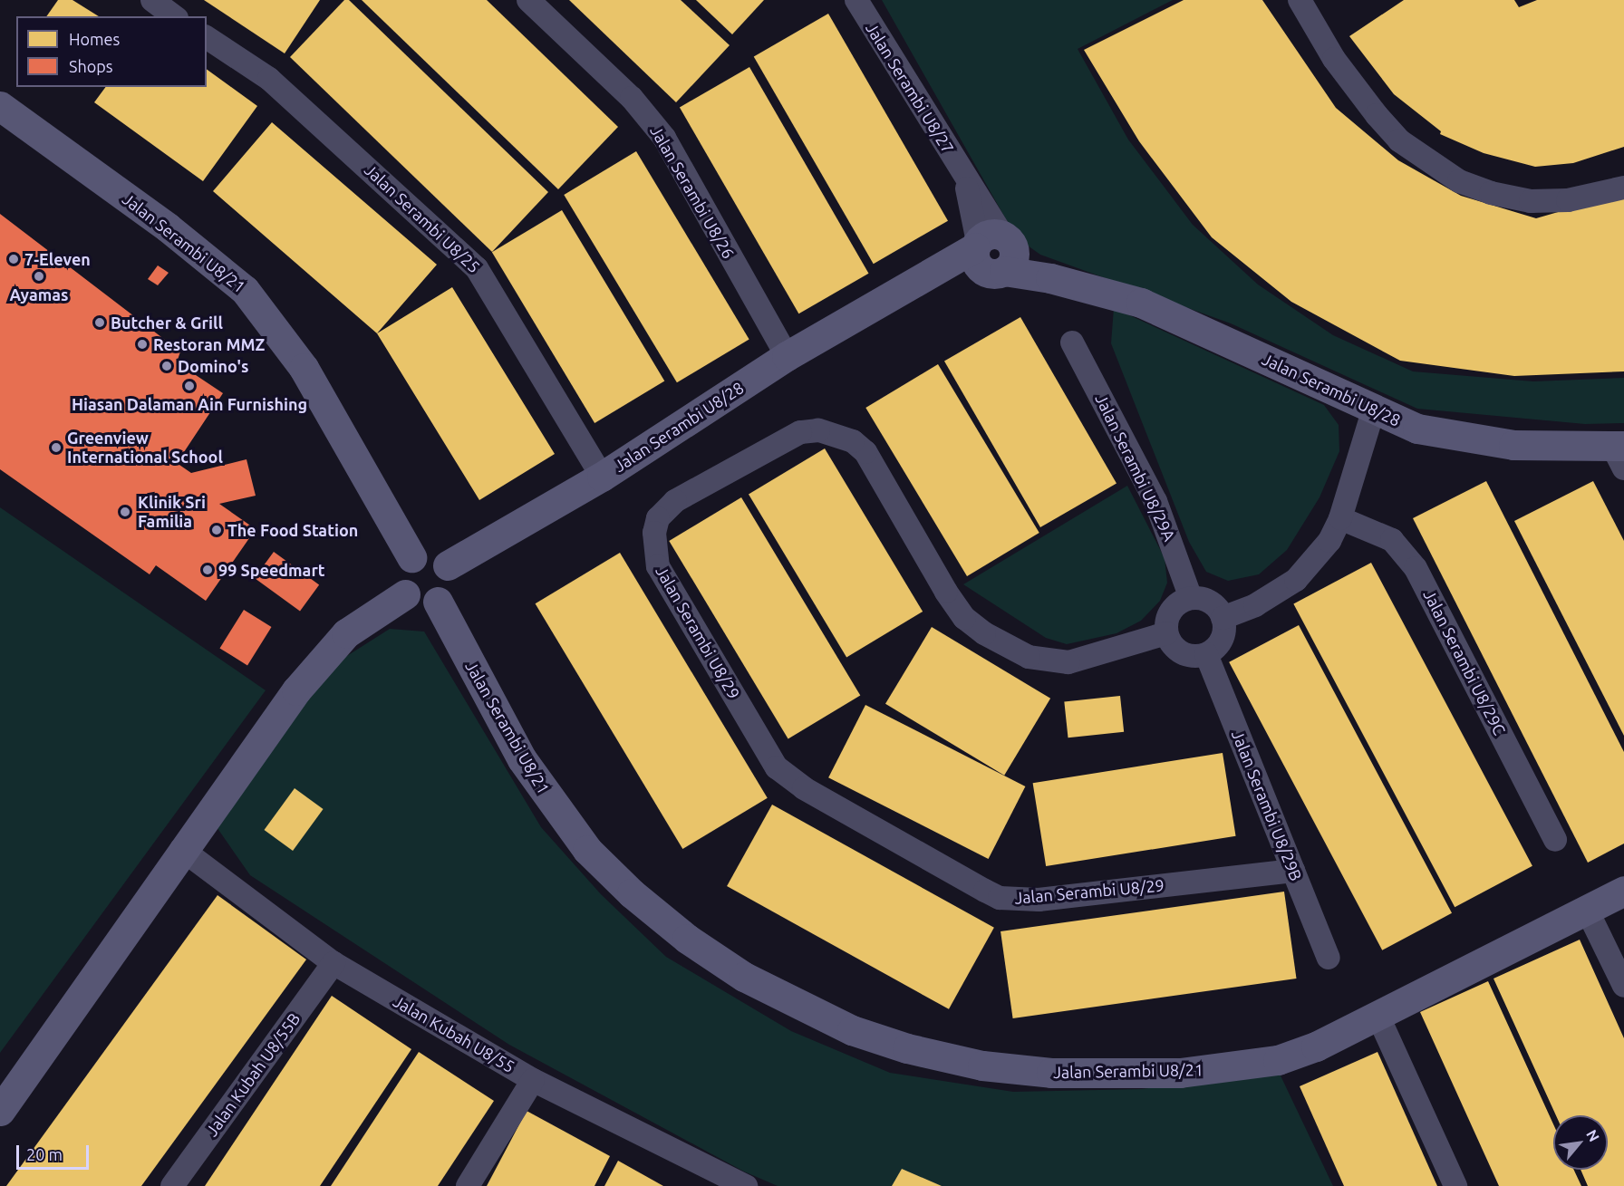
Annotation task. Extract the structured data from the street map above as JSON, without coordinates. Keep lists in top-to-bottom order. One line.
{"streets":{"street":["Jalan Serambi U8/27","Jalan Serambi U8/26","Jalan Serambi U8/25","Jalan Serambi U8/21","Jalan Serambi U8/28","Jalan Serambi U8/29A","Jalan Serambi U8/29","Jalan Serambi U8/29C","Jalan Serambi U8/29B","Jalan Kubah U8/55","Jalan Kubah U8/55B"]},"crossings":[["Jalan Serambi U8/27","Jalan Serambi U8/28"],["Jalan Serambi U8/26","Jalan Serambi U8/28"],["Jalan Serambi U8/25","Jalan Serambi U8/28"],["Jalan Serambi U8/21","Jalan Serambi U8/28"],["Jalan Serambi U8/29A","Jalan Serambi U8/29"],["Jalan Serambi U8/29A","Jalan Serambi U8/29B"],["Jalan Serambi U8/29","Jalan Serambi U8/29B"],["Jalan Kubah U8/55","Jalan Kubah U8/55B"]],"places":["7-Eleven","Ayamas","Butcher & Grill","Restoran MMZ","Domino's","Hiasan Dalaman Ain Furnishing","Greenview International School","Klinik Sri Familia","The Food Station","99 Speedmart"],"legend":["Homes","Shops"],"scale_bar":"20 m","north":"top right"}
